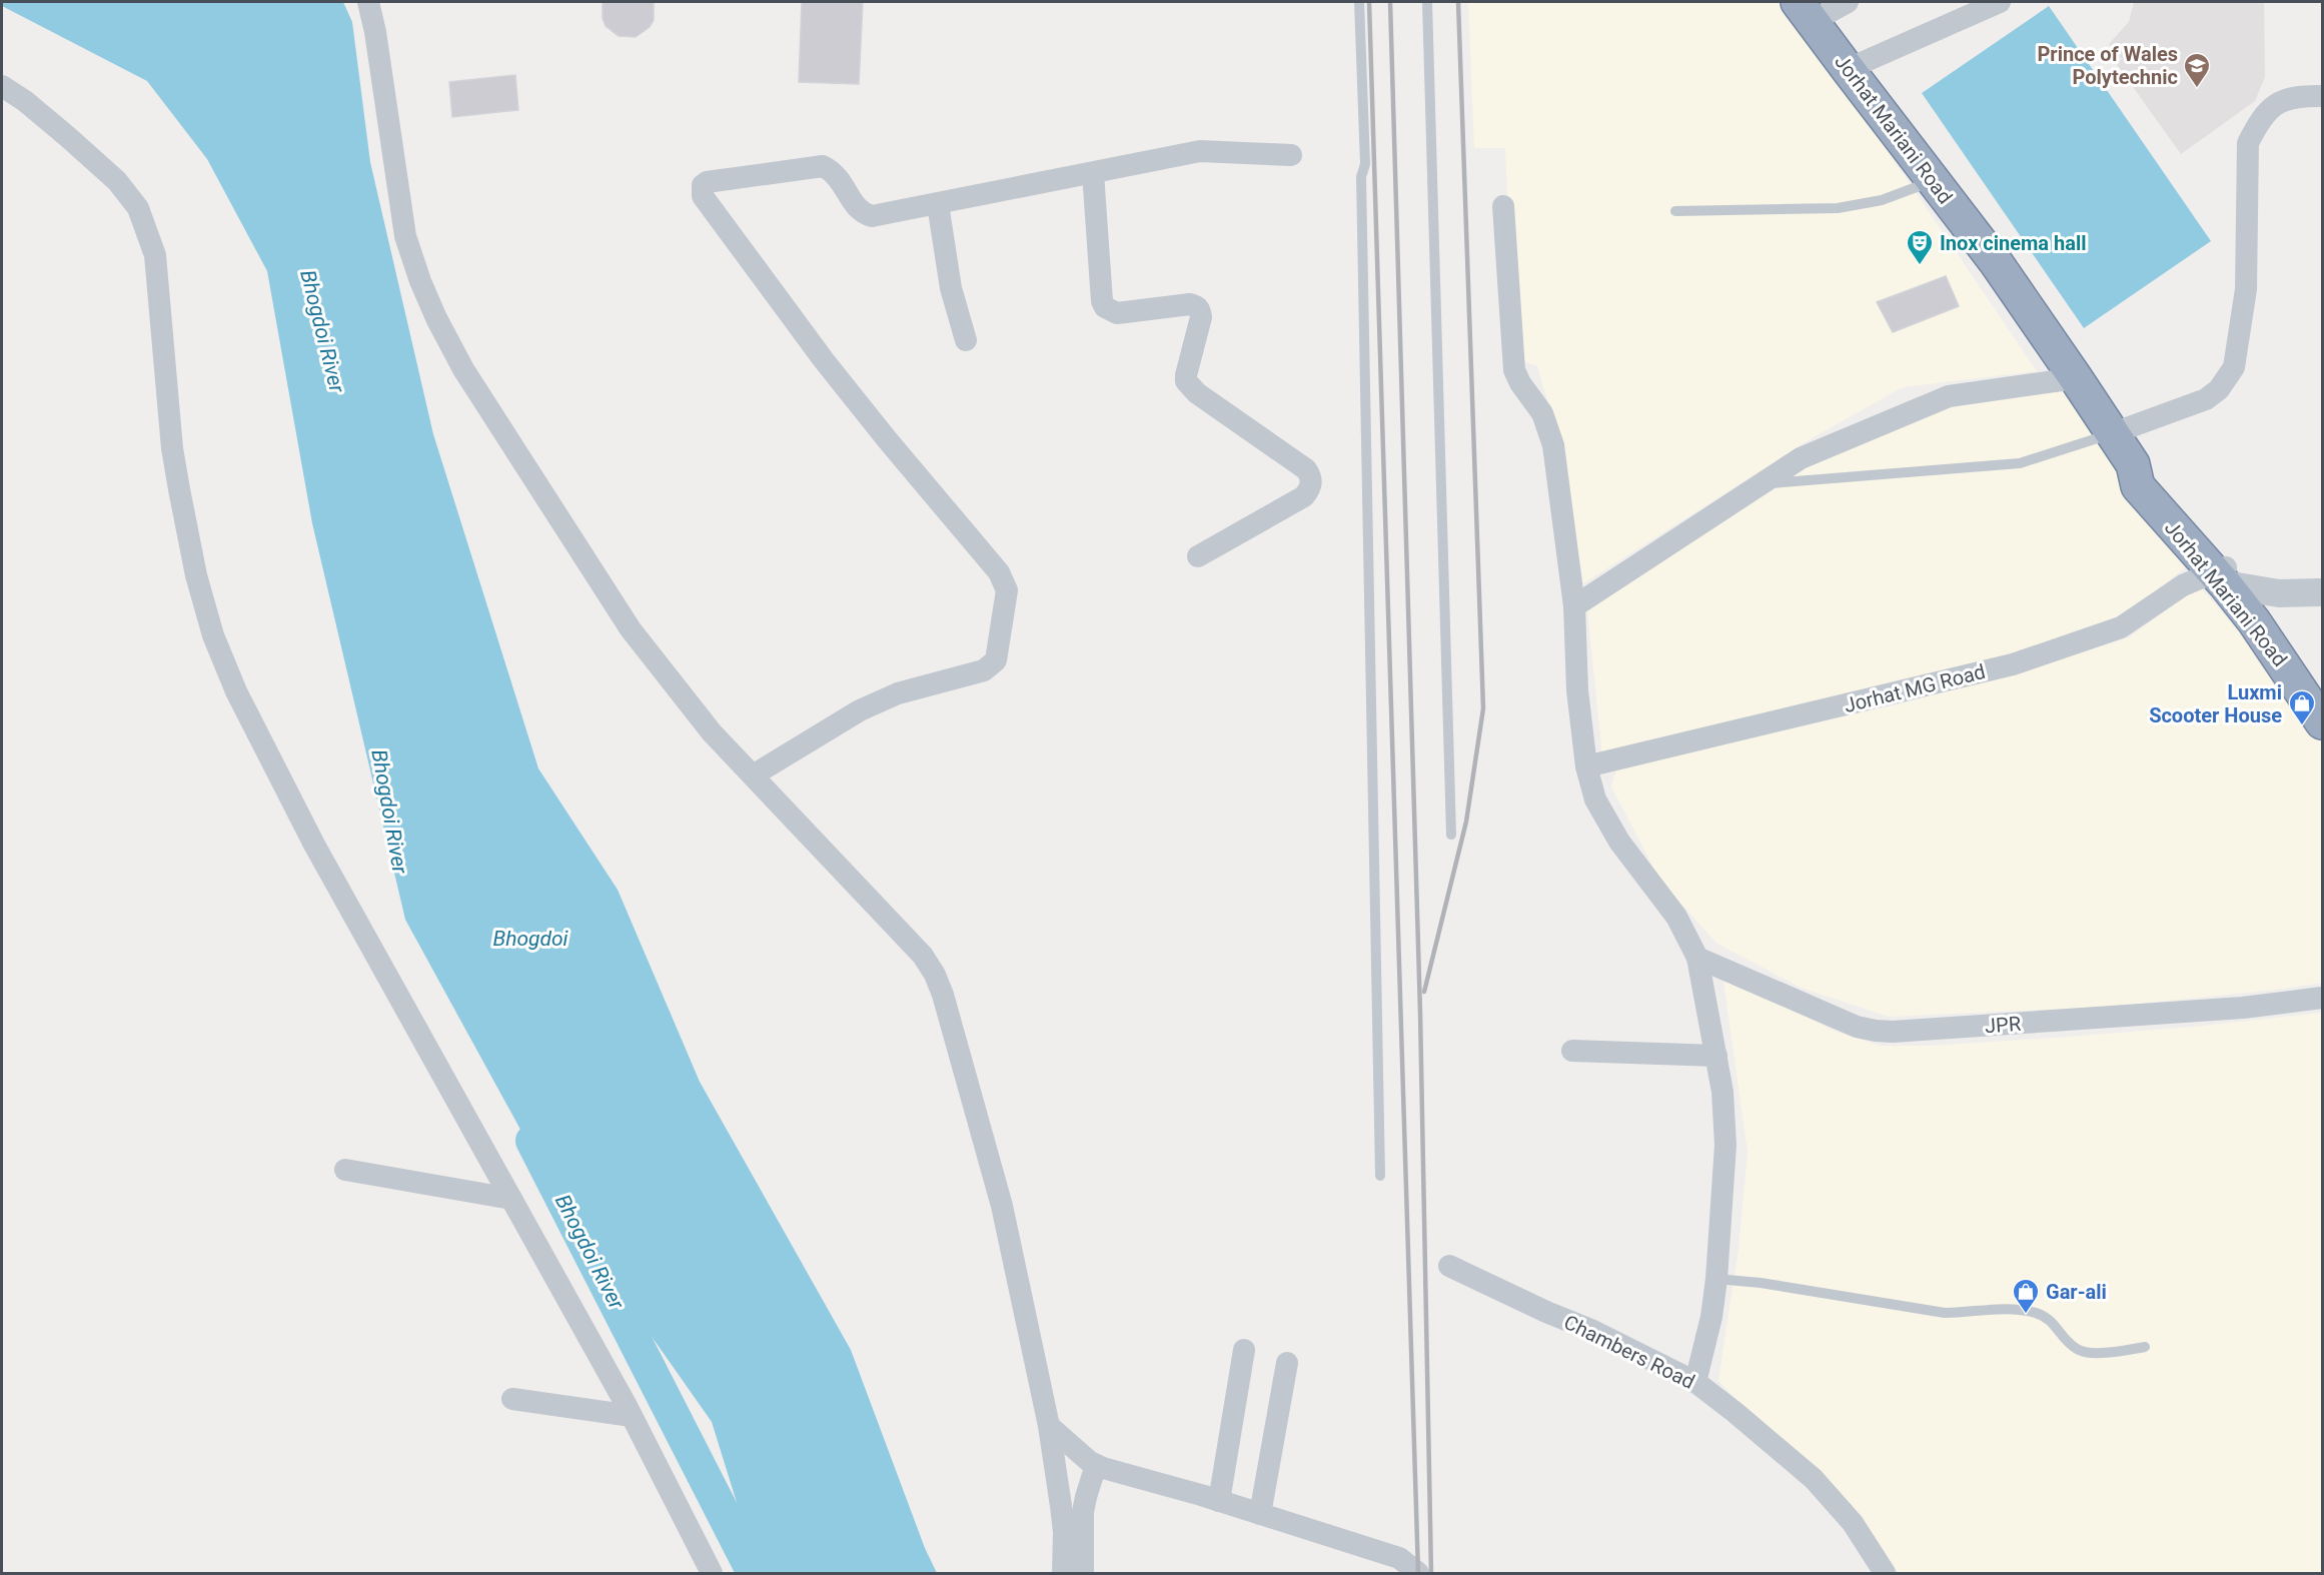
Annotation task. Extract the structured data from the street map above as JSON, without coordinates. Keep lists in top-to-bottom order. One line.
{"streets":{"highway":["Jorhat Mariani Road"],"street":["Jorhat MG Road","JPR","Chambers Road"]},"crossings":[["Jorhat Mariani Road","Jorhat MG Road"]],"water":["Bhogdoi River","Bhogdoi"],"places":{"school or university":["Prince of Wales Polytechnic"],"theatre":["Inox cinema hall"],"shop":["Luxmi Scooter House","Gar-ali"]}}
